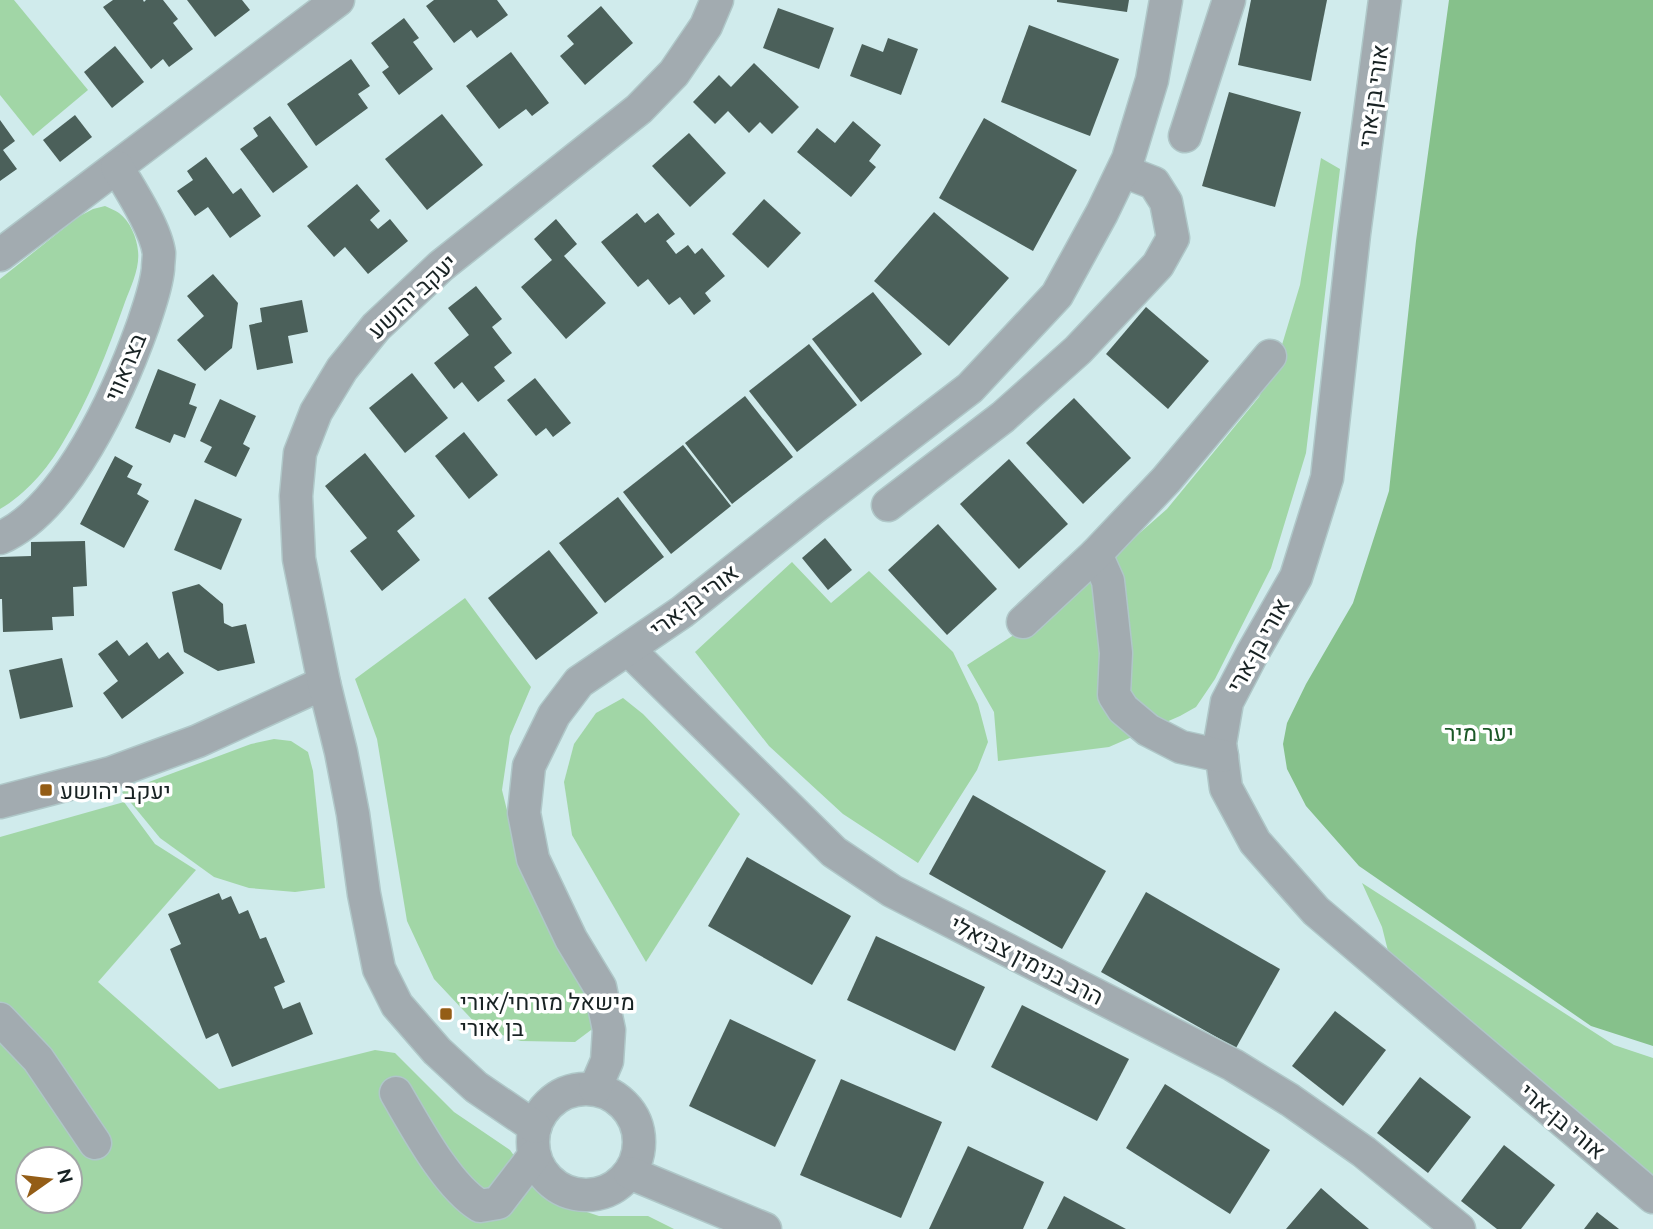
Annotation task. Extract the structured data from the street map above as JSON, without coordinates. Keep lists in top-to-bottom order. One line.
{"streets":{"street":["אורי בן-ארי","יעקב יהושע","בצראווי","הרב בנימין צביאלי"]},"crossings":[["אורי בן-ארי","יעקב יהושע"],["אורי בן-ארי","הרב בנימין צביאלי"]],"parks":["יער מיר"],"places":{"transit":["יעקב יהושע","מישאל מזרחי/אורי בן אורי"]},"north":"right"}
